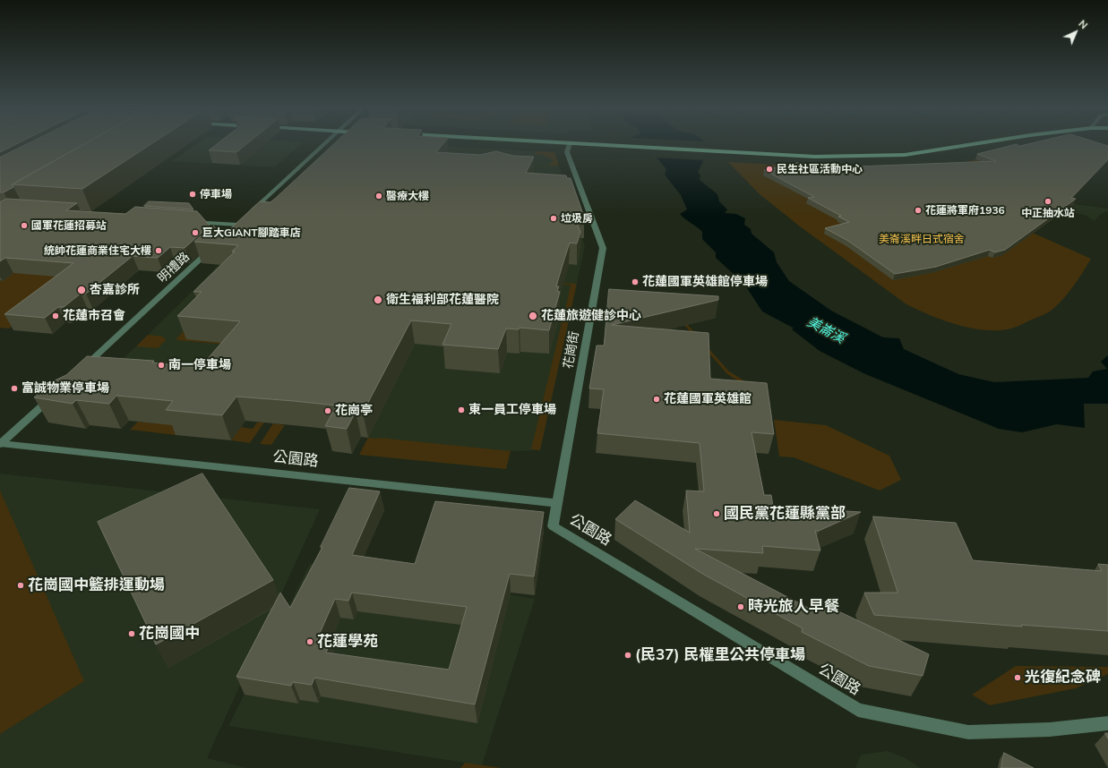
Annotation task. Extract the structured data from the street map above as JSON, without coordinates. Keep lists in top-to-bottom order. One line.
{"streets":{"street":["明禮路","花崗街","公園路"]},"crossings":[["花崗街","公園路"]],"water":["美崙溪"],"parks":["美崙溪畔日式宿舍"],"places":["民生社區活動中心","停車場","醫療大樓","中正抽水站","花蓮將軍府1936","垃圾房","國軍花蓮招募站","巨大GIANT腳踏車店","統帥花蓮商業住宅大樓","花蓮國軍英雄館停車場","杏嘉診所","衛生福利部花蓮醫院","花蓮市召會","花蓮旅遊健診中心","南一停車場","富誠物業停車場","花蓮國軍英雄館","東一員工停車場","花崗亭","國民黨花蓮縣黨部","花崗國中籃排運動場","時光旅人早餐","花崗國中","花蓮學苑","(民37) 民權里公共停車場","光復紀念碑"],"north":"top right"}
